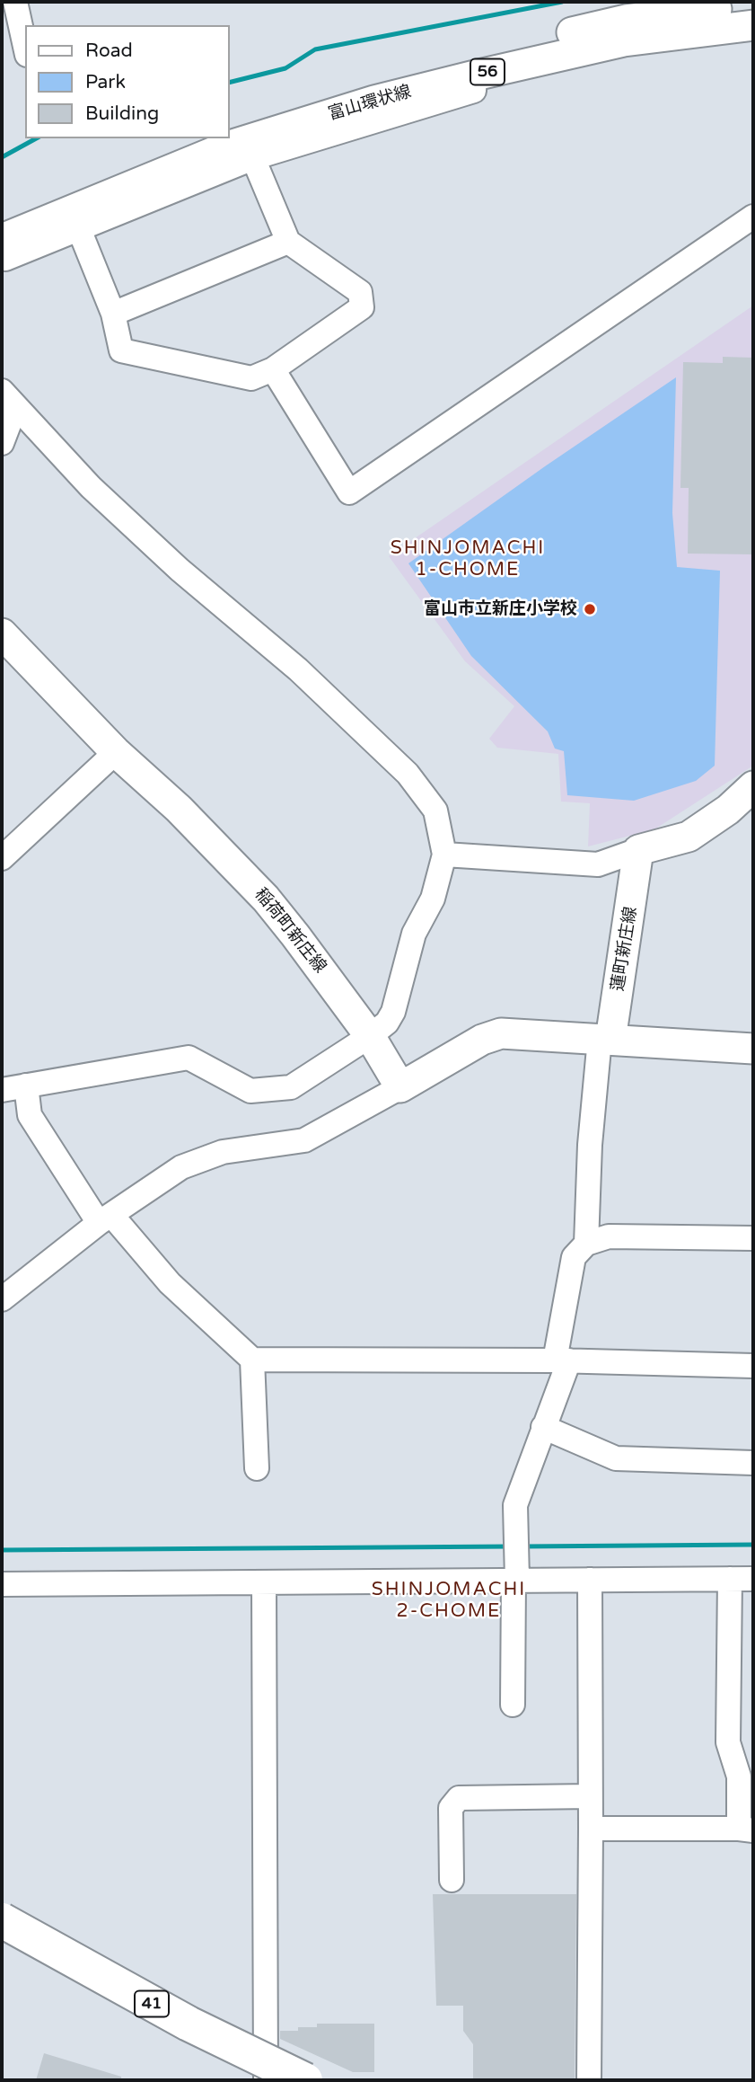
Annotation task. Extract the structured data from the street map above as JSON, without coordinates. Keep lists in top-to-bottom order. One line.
{"streets":{"highway":["41"],"main road":["56","富山環状線","稲荷町新庄線","蓮町新庄線"]},"districts":["SHINJOMACHI 1-CHOME","SHINJOMACHI 2-CHOME"],"places":["富山市立新庄小学校"],"legend":["Road","Park","Building"]}
